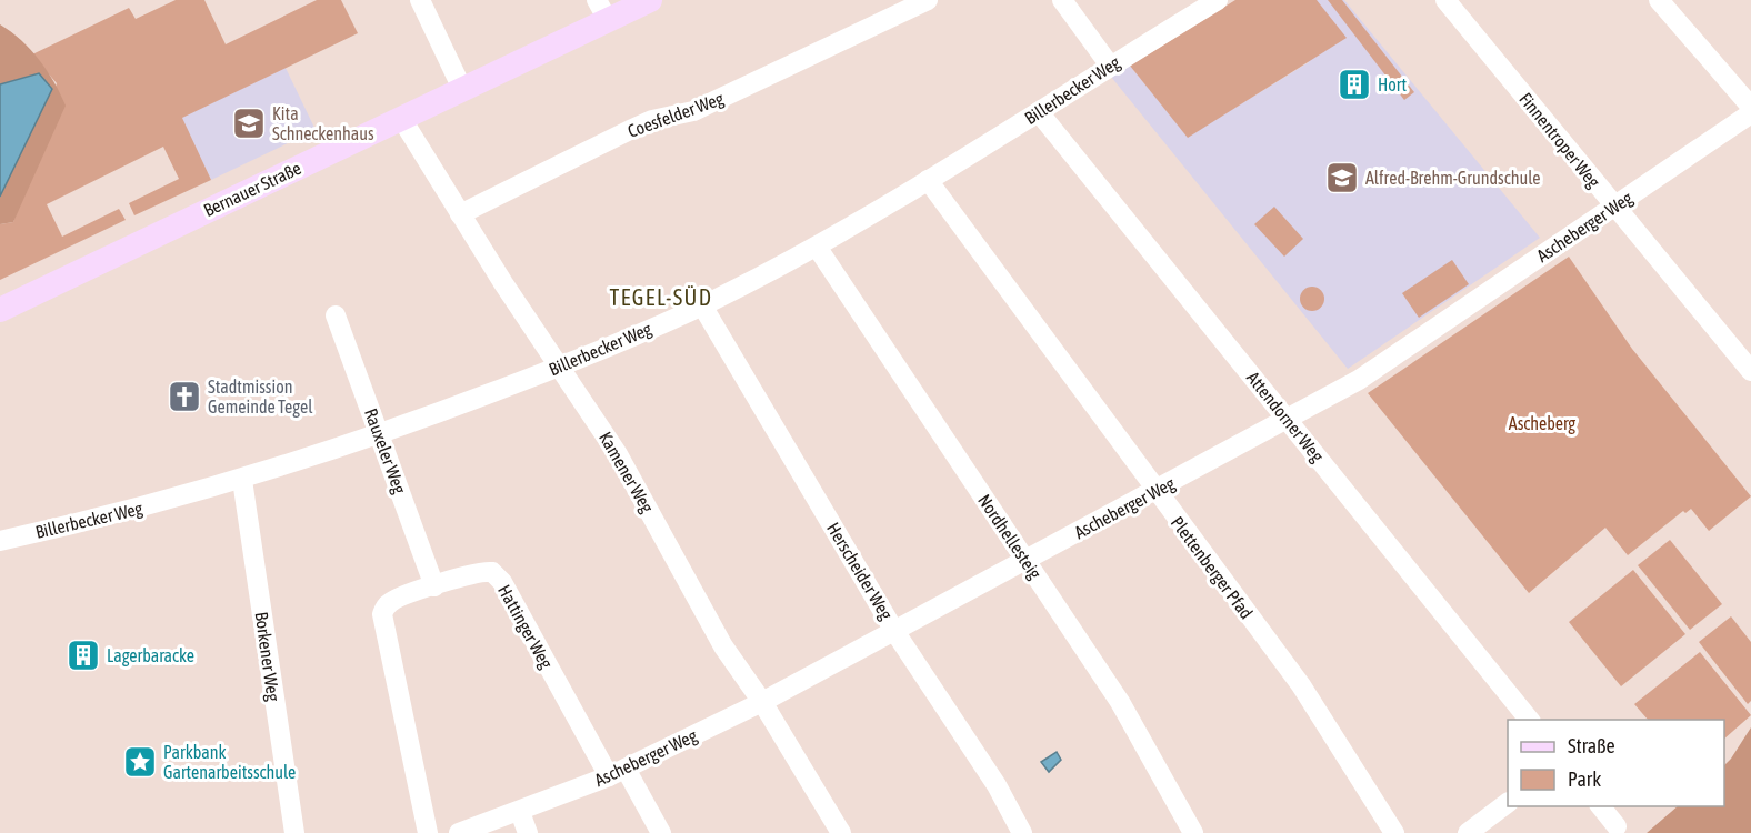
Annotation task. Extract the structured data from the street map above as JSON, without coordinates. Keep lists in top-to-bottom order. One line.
{"streets":{"main road":["Bernauer Straße"],"street":["Billerbecker Weg","Coesfelder Weg","Finnentroper Weg","Ascheberger Weg","Attendorner Weg","Rauxeler Weg","Kamener Weg","Nordhellesteig","Plettenberger Pfad","Herscheider Weg","Hattinger Weg","Borkener Weg"]},"crossings":[["Billerbecker Weg","Attendorner Weg"],["Billerbecker Weg","Rauxeler Weg"],["Billerbecker Weg","Kamener Weg"],["Billerbecker Weg","Nordhellesteig"],["Billerbecker Weg","Plettenberger Pfad"],["Billerbecker Weg","Herscheider Weg"],["Billerbecker Weg","Borkener Weg"],["Coesfelder Weg","Kamener Weg"],["Finnentroper Weg","Ascheberger Weg"],["Bernauer Straße","Kamener Weg"],["Ascheberger Weg","Attendorner Weg"],["Ascheberger Weg","Kamener Weg"],["Ascheberger Weg","Nordhellesteig"],["Ascheberger Weg","Plettenberger Pfad"],["Ascheberger Weg","Herscheider Weg"],["Ascheberger Weg","Hattinger Weg"],["Rauxeler Weg","Hattinger Weg"]],"districts":["TEGEL-SÜD"],"parks":["Ascheberg"],"places":{"building":["Hort","Lagerbaracke"],"school or university":["Kita Schneckenhaus","Alfred-Brehm-Grundschule"],"church":["Stadtmission Gemeinde Tegel"],"place":["Parkbank Gartenarbeitsschule"]},"legend":["Straße","Park"]}
